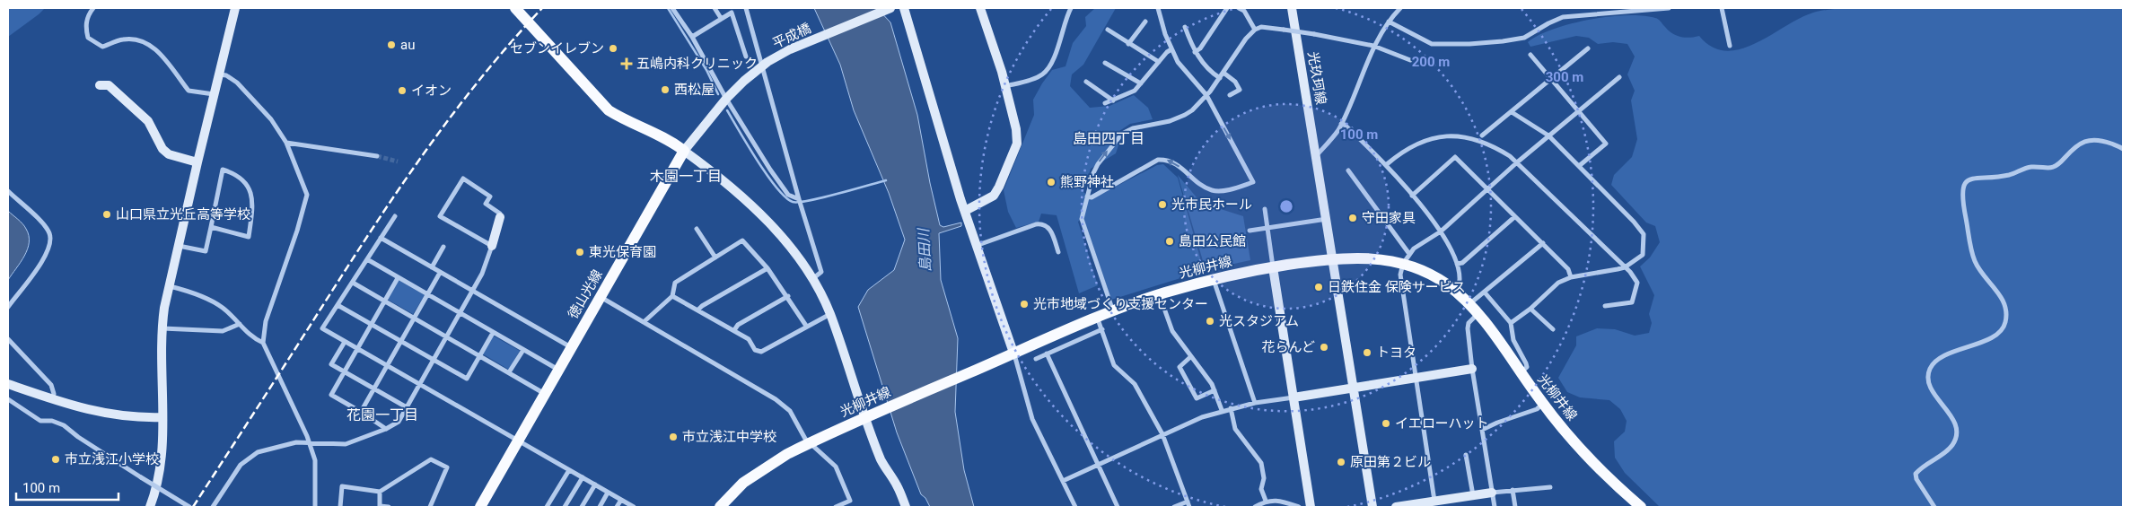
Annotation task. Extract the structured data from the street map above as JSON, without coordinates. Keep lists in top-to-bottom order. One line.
{"streets":{"main road":["光柳井線","徳山光線"],"street":["平成橋","光玖珂線"]},"crossings":[["平成橋","徳山光線"],["光玖珂線","光柳井線"]],"districts":["島田四丁目","木園一丁目","花園一丁目"],"water":["島田川"],"places":{"other":["au","セブンイレブン","西松屋","イオン","熊野神社","光市民ホール","山口県立光丘高等学校","守田家具","島田公民館","東光保育園","日鉄住金 保険サービス","光市地域づくり支援センター","光スタジアム","花らんど","トヨタ","イエローハット","市立浅江中学校","市立浅江小学校","原田第２ビル"],"health":["五嶋内科クリニック"]},"scale_bar":"100 m","rings":["200 m","300 m","100 m"]}
